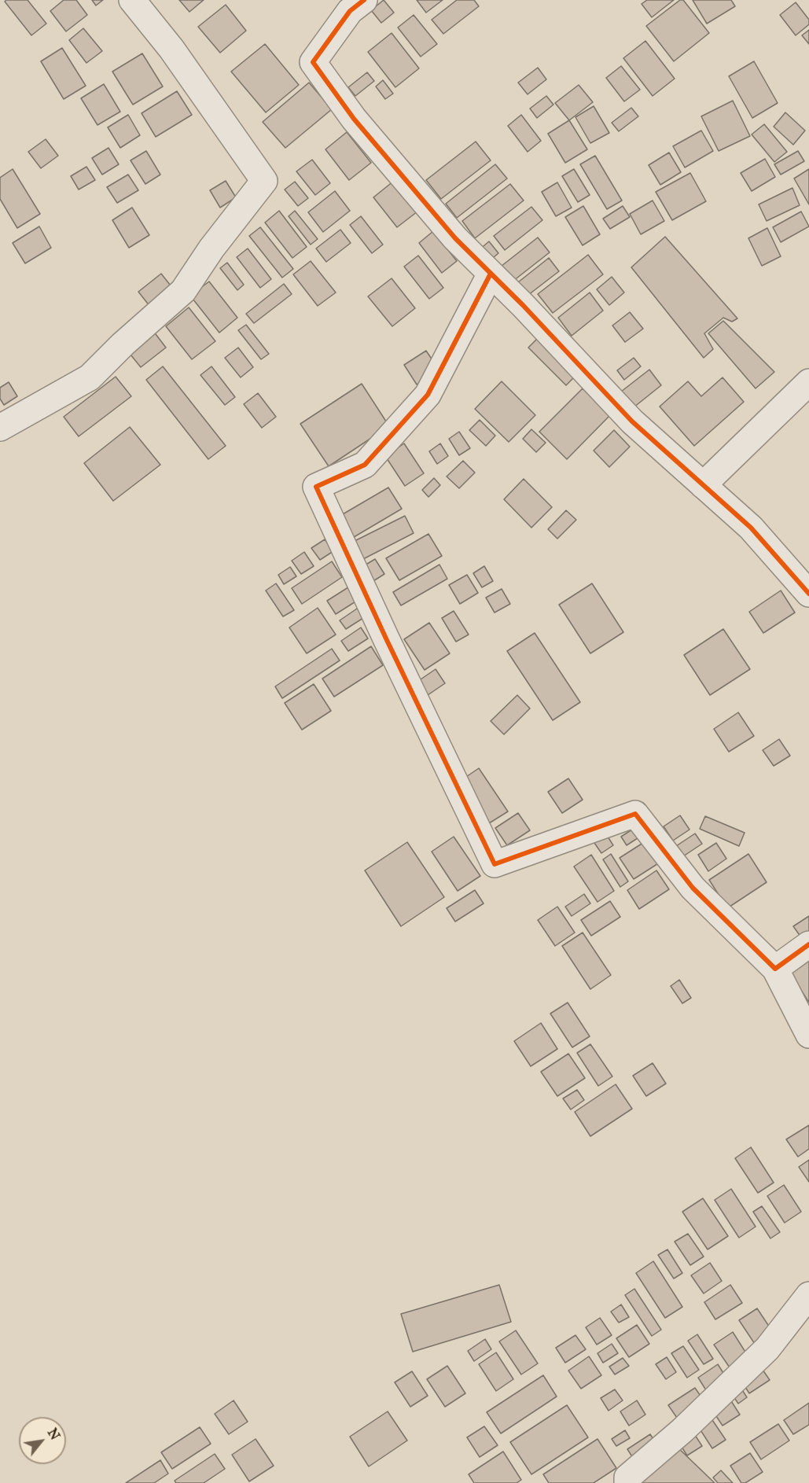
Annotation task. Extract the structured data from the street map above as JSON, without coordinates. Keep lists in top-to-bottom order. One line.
{"north":"top right"}
